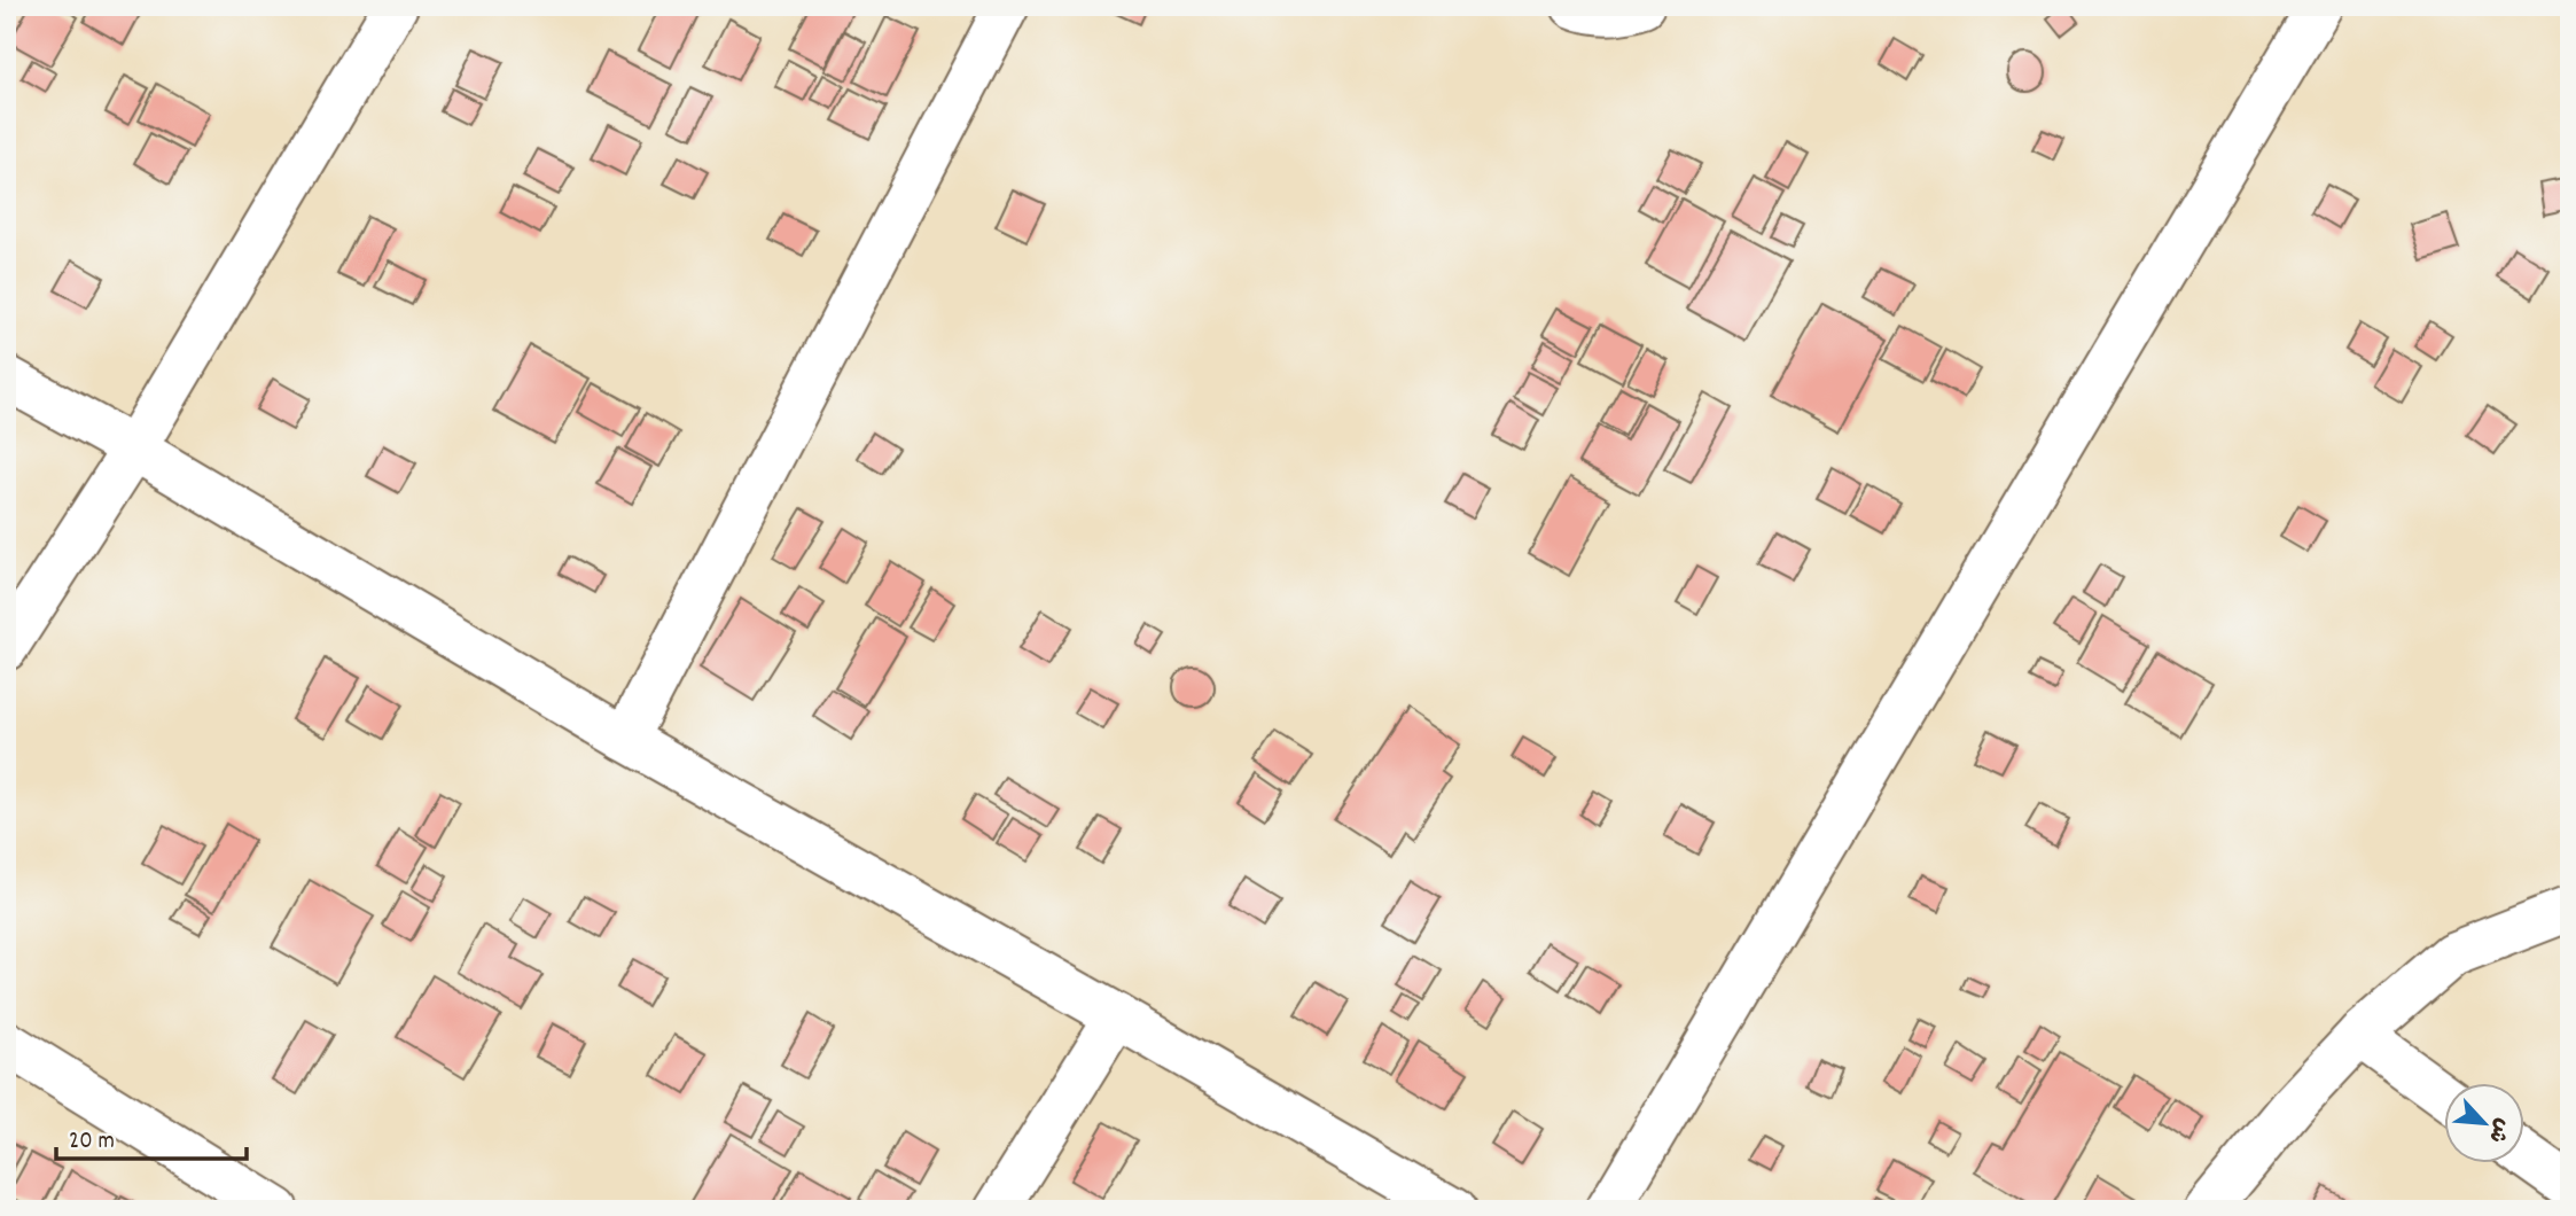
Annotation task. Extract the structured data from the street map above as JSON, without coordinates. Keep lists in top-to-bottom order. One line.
{"scale_bar":"20 m","north":"bottom right"}
